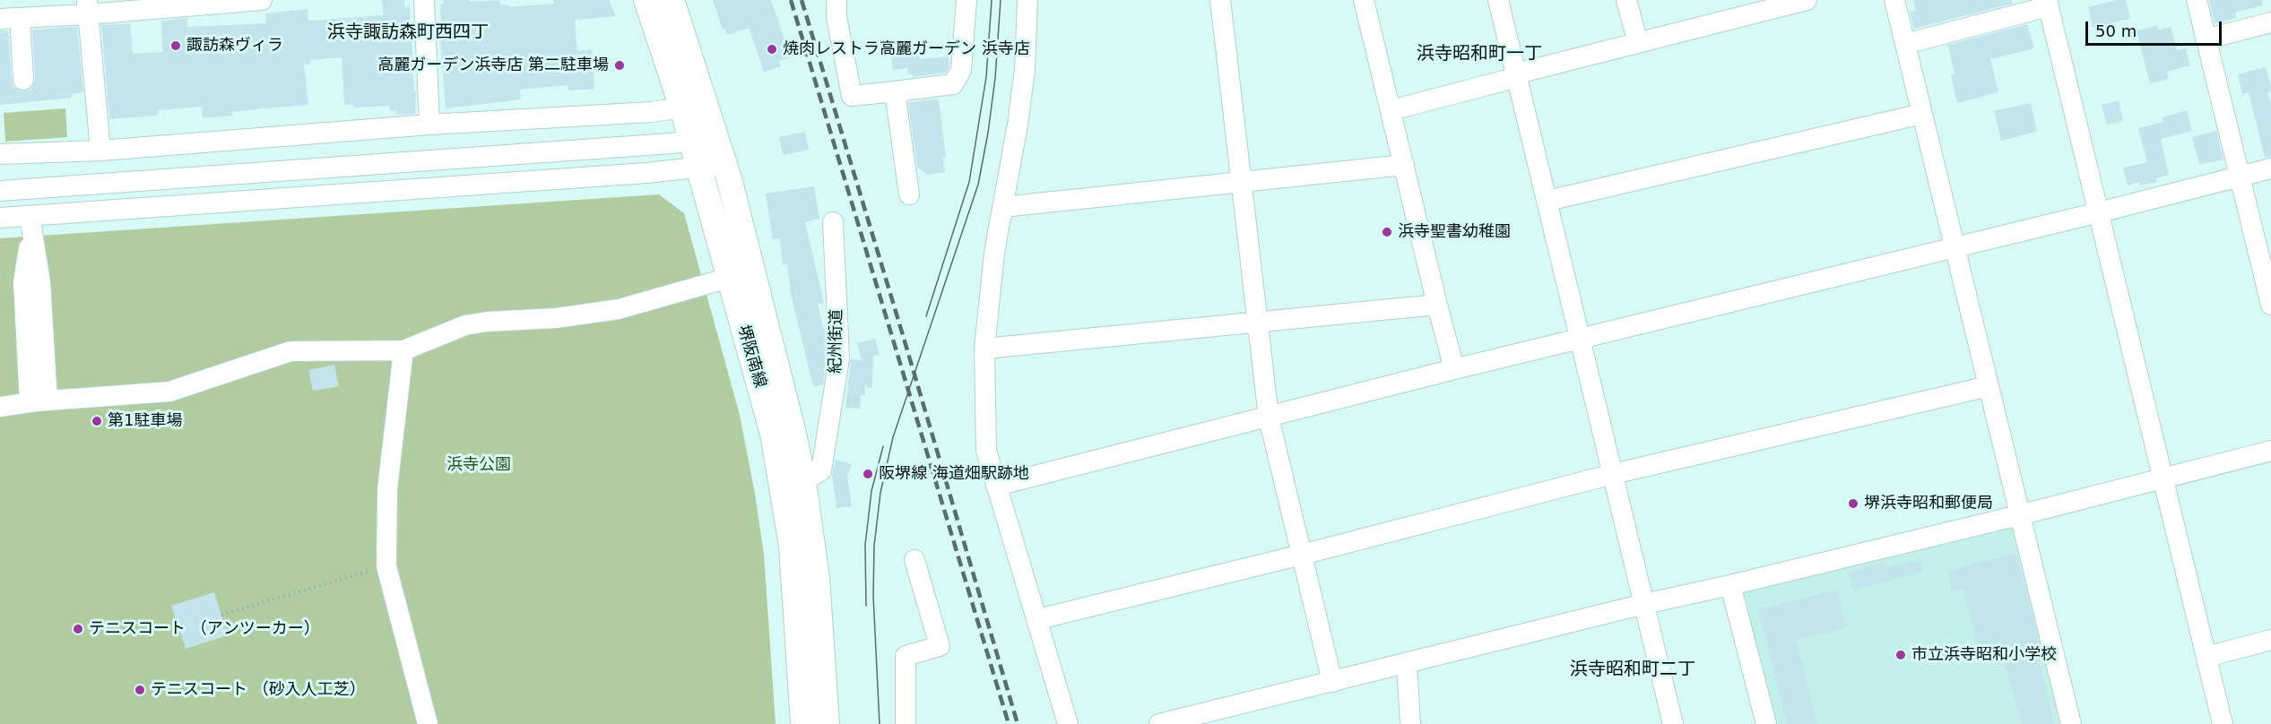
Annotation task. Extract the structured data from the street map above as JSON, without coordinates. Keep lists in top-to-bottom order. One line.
{"streets":{"main road":["堺阪南線"],"street":["紀州街道"]},"crossings":[["紀州街道","堺阪南線"]],"districts":["浜寺諏訪森町西四丁","浜寺昭和町一丁","浜寺昭和町二丁"],"parks":["浜寺公園"],"places":["諏訪森ヴィラ","焼肉レストラ高麗ガーデン 浜寺店","高麗ガーデン浜寺店 第二駐車場","浜寺聖書幼稚園","第1駐車場","阪堺線 海道畑駅跡地","堺浜寺昭和郵便局","テニスコート （アンツーカー）","市立浜寺昭和小学校","テニスコート （砂入人工芝）"],"scale_bar":"50 m"}
